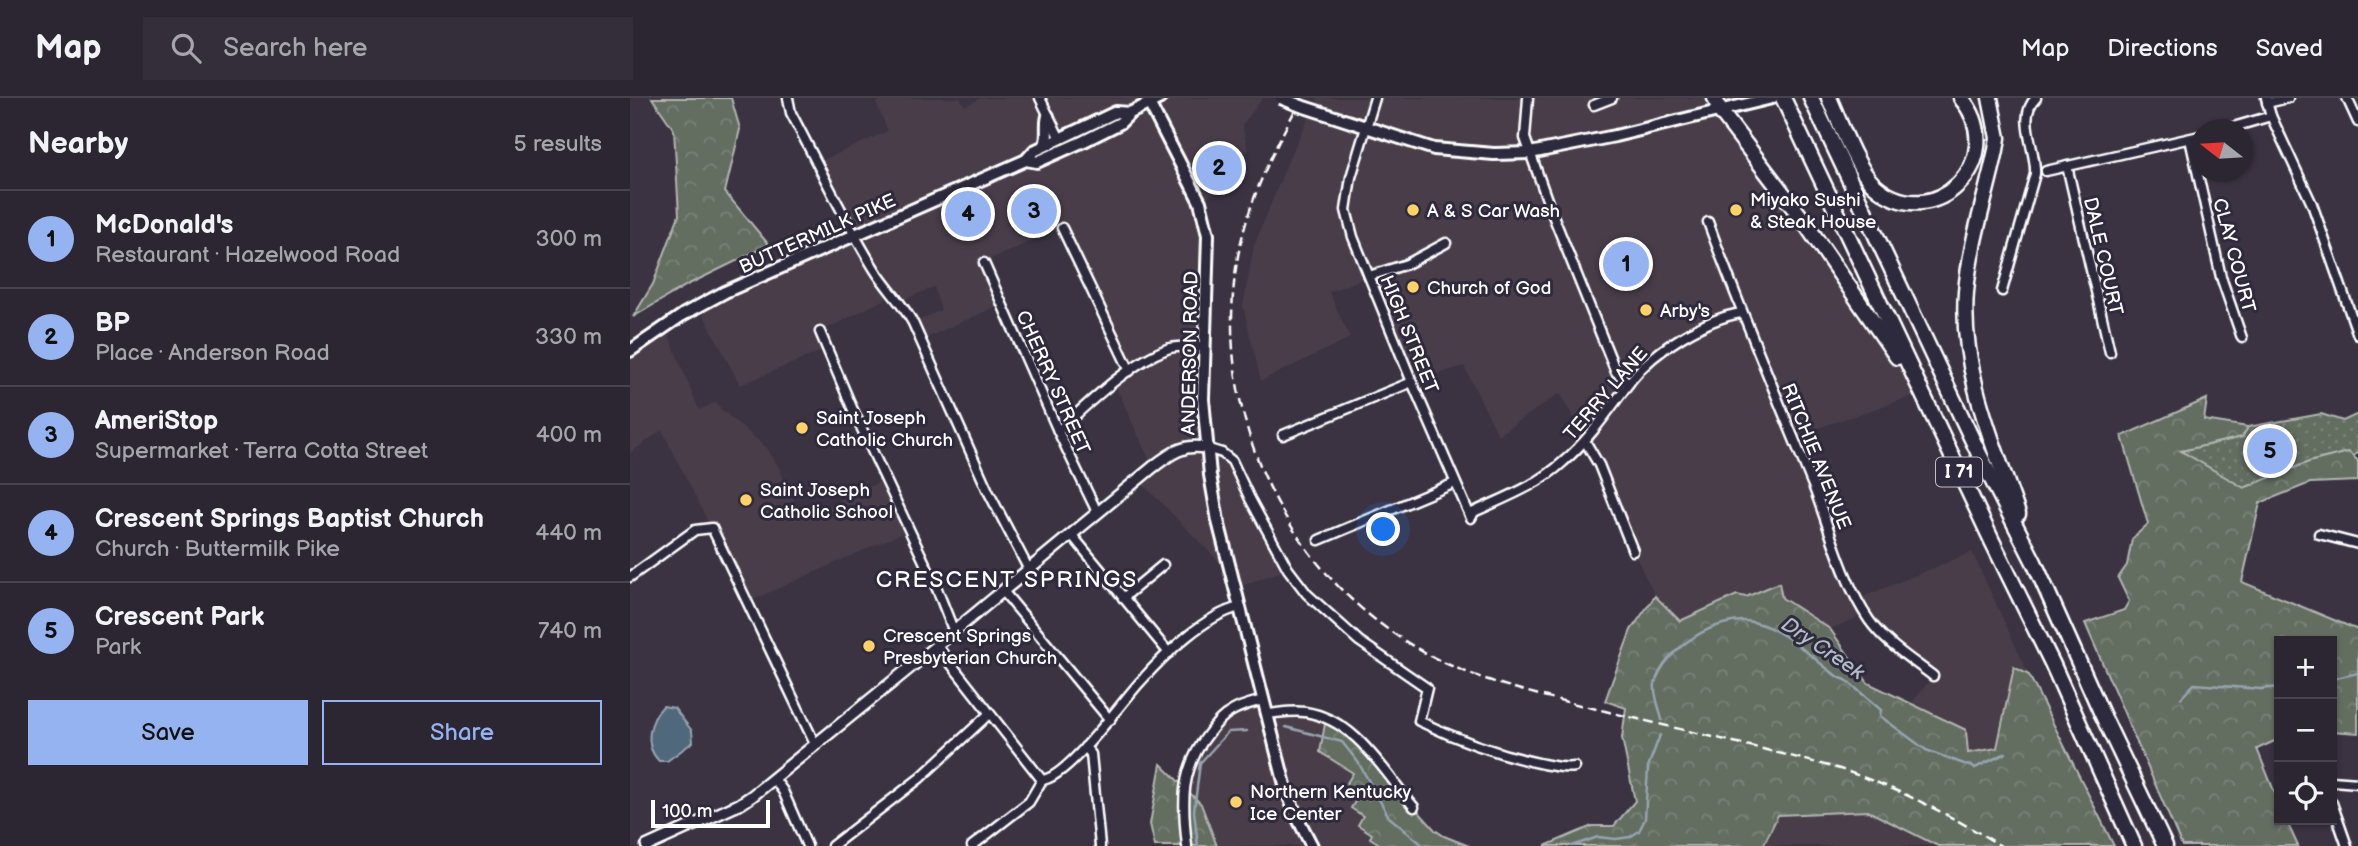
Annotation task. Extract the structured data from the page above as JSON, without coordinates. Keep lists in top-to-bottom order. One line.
{"streets":{"highway":["I 71"],"main road":["BUTTERMILK PIKE","ANDERSON ROAD"],"street":["CLAY COURT","DALE COURT","HIGH STREET","CHERRY STREET","TERRY LANE","RITCHIE AVENUE"]},"crossings":[["BUTTERMILK PIKE","ANDERSON ROAD"],["HIGH STREET","TERRY LANE"],["TERRY LANE","RITCHIE AVENUE"]],"districts":["CRESCENT SPRINGS"],"water":["Dry Creek"],"places":["A & S Car Wash","Miyako Sushi & Steak House","Church of God","Arby's","Saint Joseph Catholic Church","Saint Joseph Catholic School","Crescent Springs Presbyterian Church","Northern Kentucky Ice Center"],"scale_bar":"100 m","north":"left","page":{"header":"Map","search":"Search here","nav":["Map","Directions","Saved"],"heading":["Nearby","5 results"],"pins":["2","3","4","1","5"],"list":[{"mark":"1","name":"McDonald's","note":"Restaurant · Hazelwood Road","value":"300 m"},{"mark":"2","name":"BP","note":"Place · Anderson Road","value":"330 m"},{"mark":"3","name":"AmeriStop","note":"Supermarket · Terra Cotta Street","value":"400 m"},{"mark":"4","name":"Crescent Springs Baptist Church","note":"Church · Buttermilk Pike","value":"440 m"},{"mark":"5","name":"Crescent Park","note":"Park","value":"740 m"}],"map_buttons":["+","−"],"buttons":["Save","Share"],"scale":"100 m"}}
